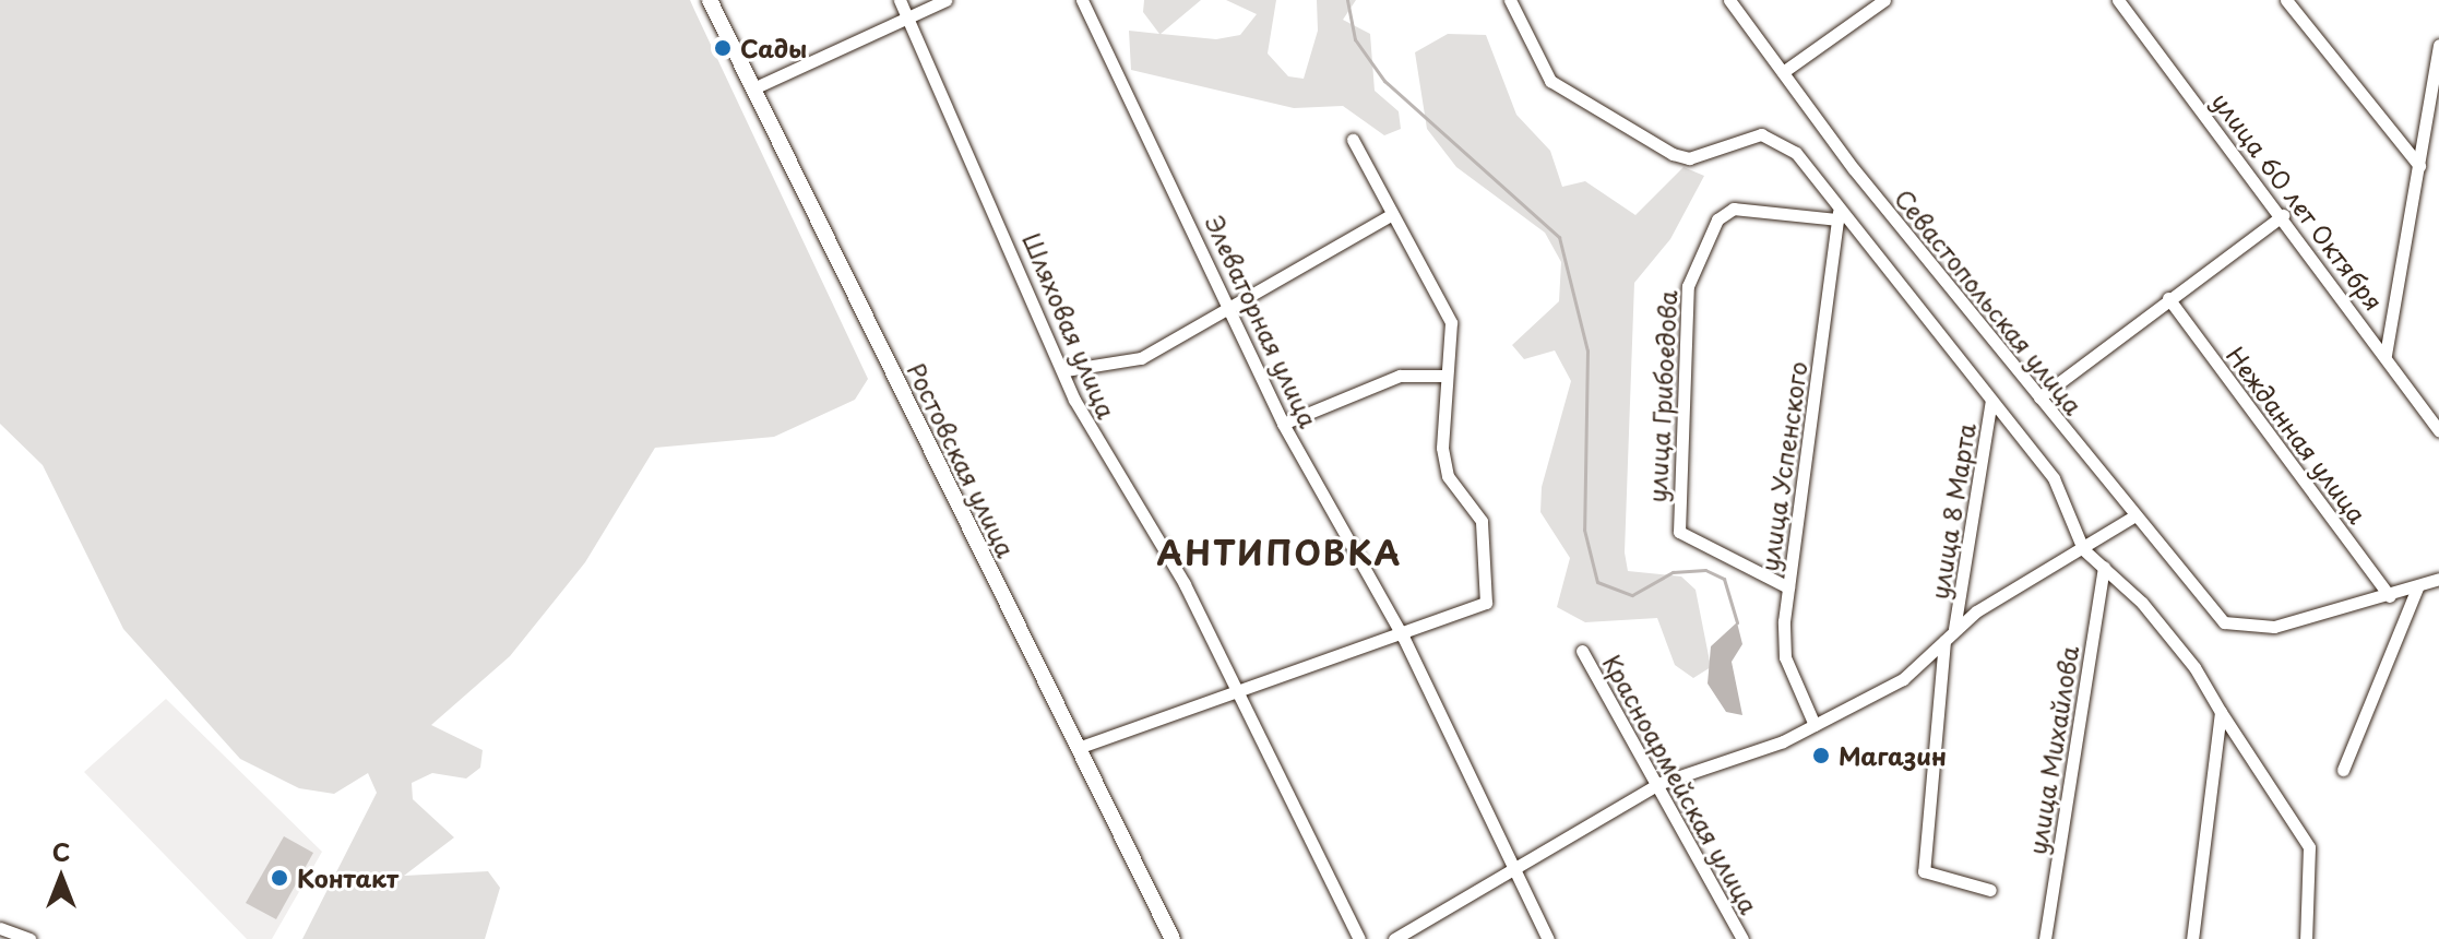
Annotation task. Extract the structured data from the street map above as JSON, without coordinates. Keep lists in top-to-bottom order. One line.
{"streets":{"main road":["Ростовская улица"],"street":["улица 60 лет Октября","Севастопольская улица","Элеваторная улица","Шляховая улица","улица Грибоедова","Нежданная улица","улица Успенского","улица 8 Марта","улица Михайлова","Красноармейская улица"]},"crossings":[["Севастопольская улица","Нежданная улица"],["улица Грибоедова","улица Успенского"]],"districts":["АНТИПОВКА"],"places":["Сады","Магазин","Контакт"],"north":"top"}
